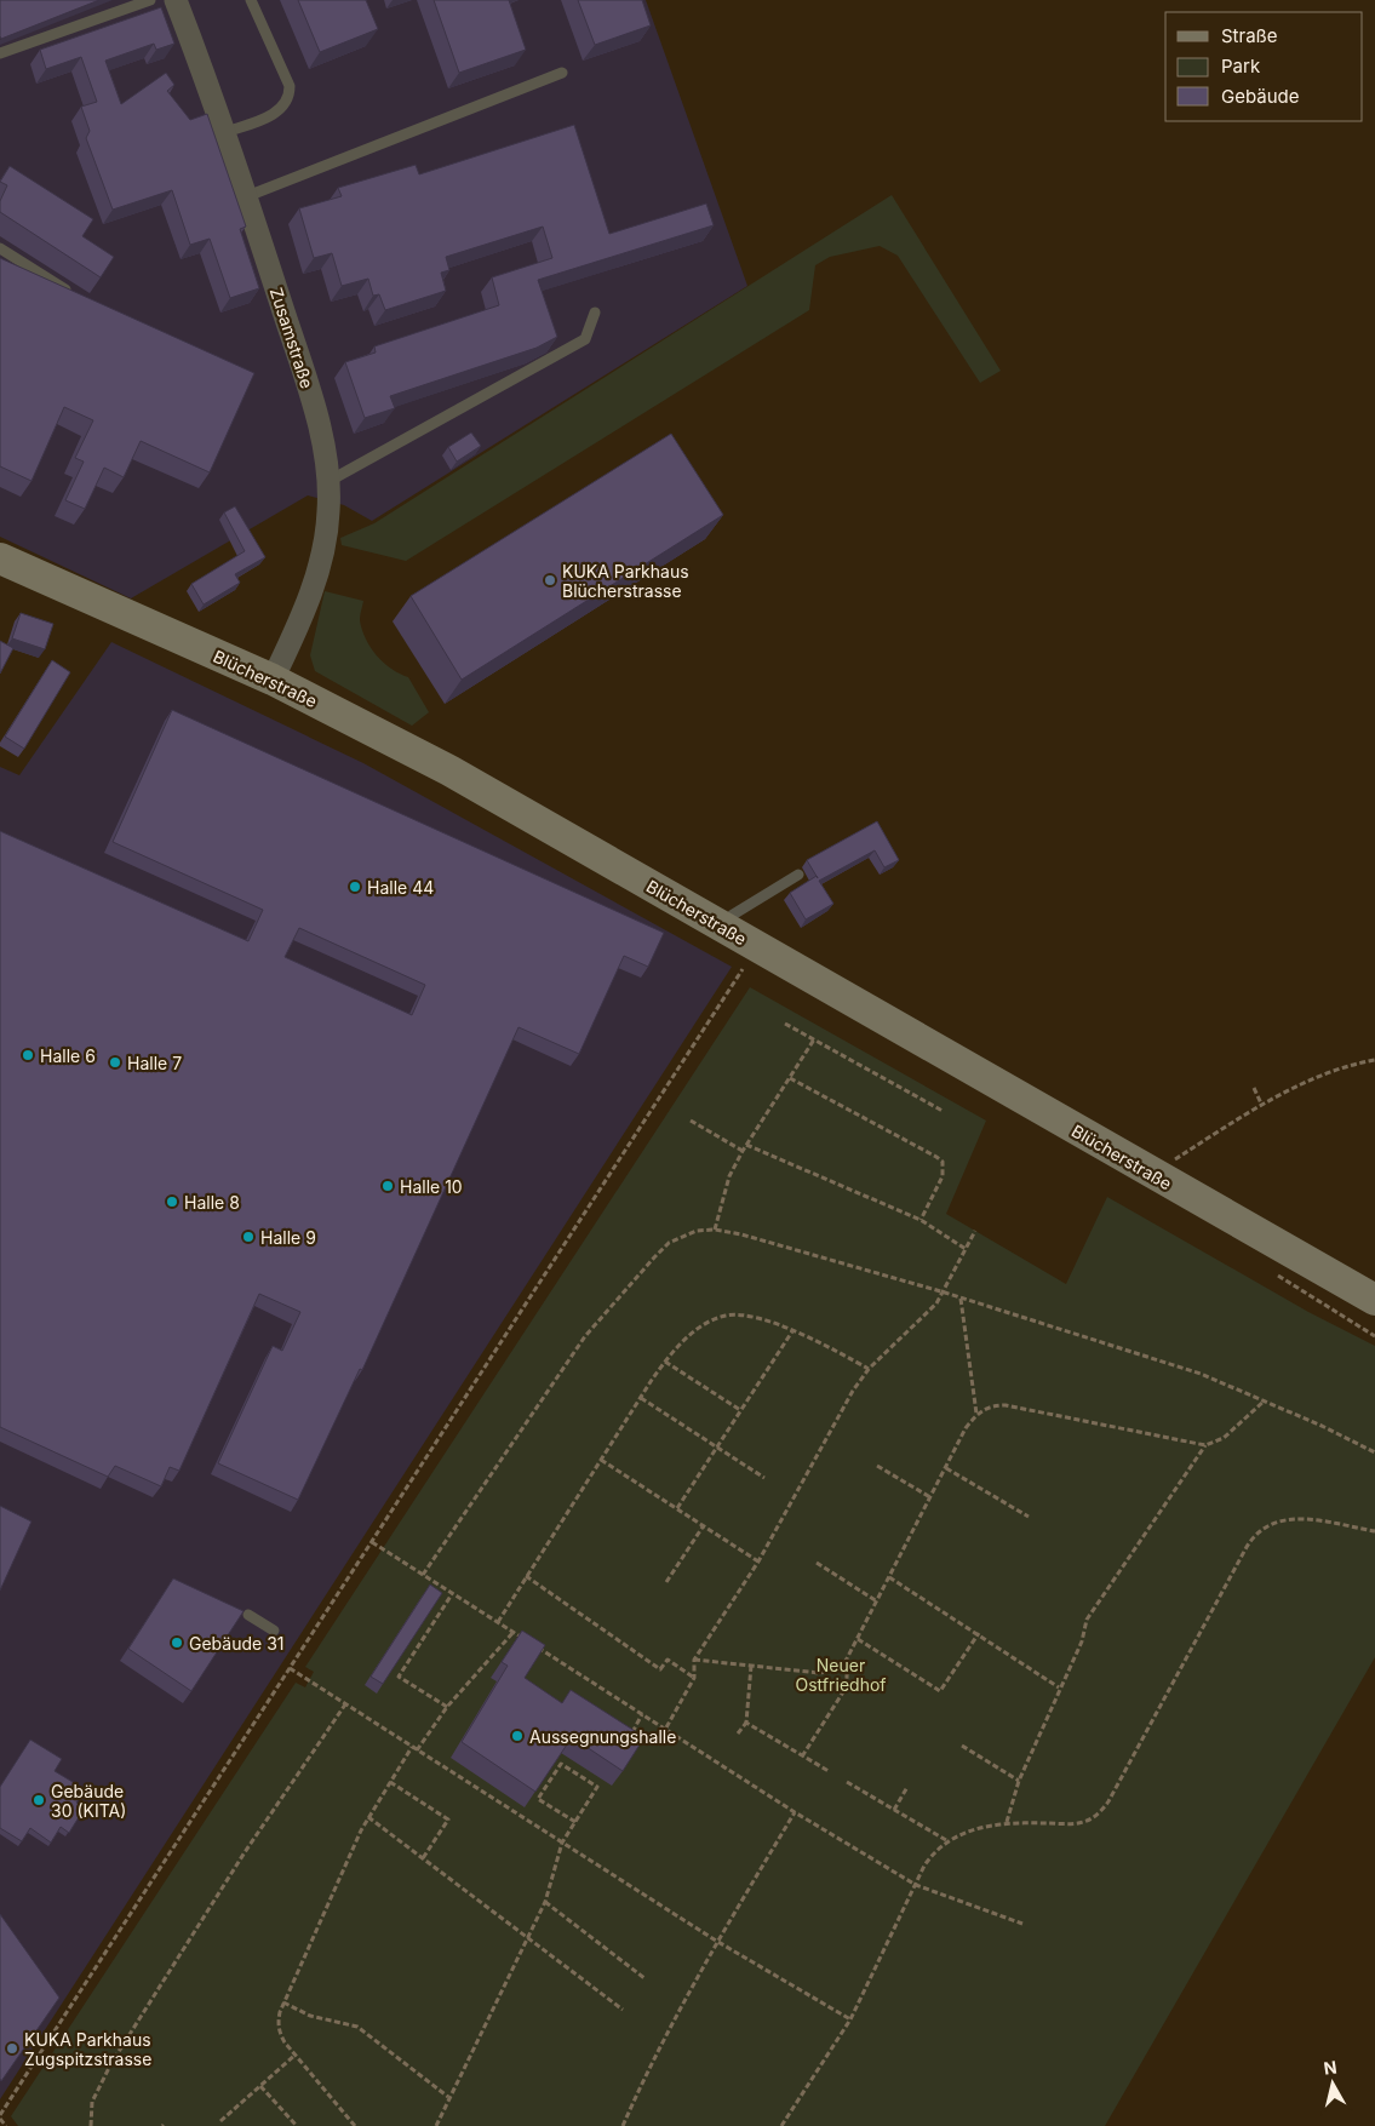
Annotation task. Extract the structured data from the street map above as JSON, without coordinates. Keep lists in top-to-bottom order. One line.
{"streets":{"main road":["Blücherstraße"],"street":["Zusamstraße"]},"crossings":[["Zusamstraße","Blücherstraße"]],"parks":["Neuer Ostfriedhof"],"places":["KUKA Parkhaus Blücherstrasse","Halle 44","Halle 6","Halle 7","Halle 10","Halle 8","Halle 9","Gebäude 31","Aussegnungshalle","Gebäude 30 (KITA)","KUKA Parkhaus Zugspitzstrasse"],"legend":["Straße","Park","Gebäude"],"north":"top"}
